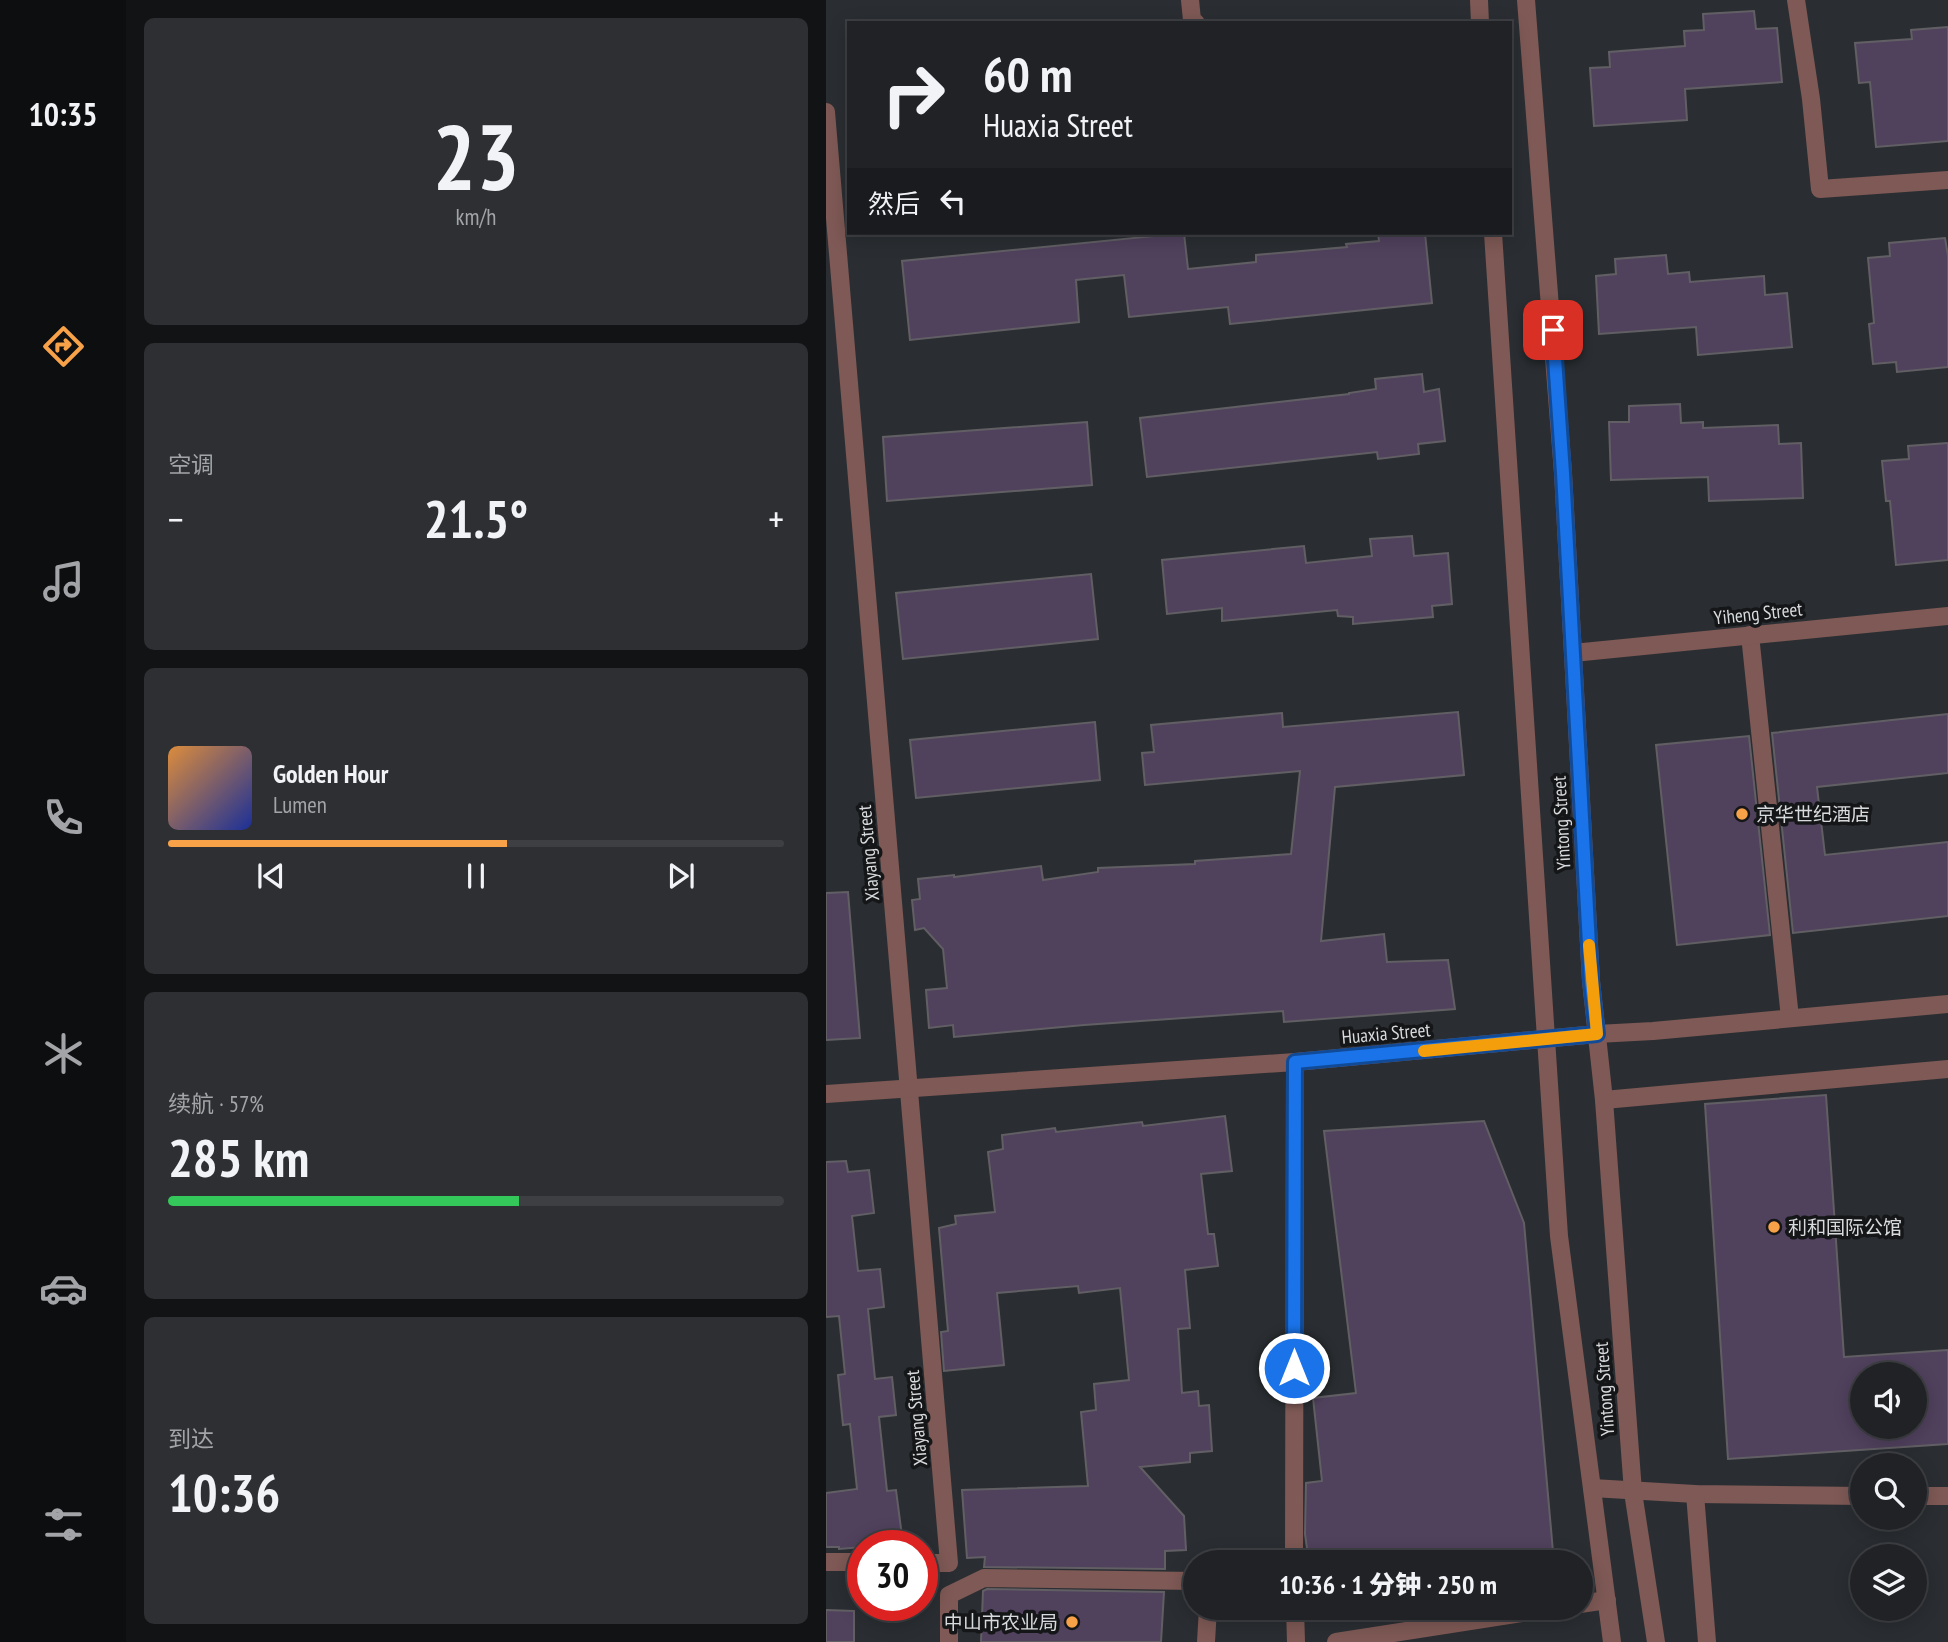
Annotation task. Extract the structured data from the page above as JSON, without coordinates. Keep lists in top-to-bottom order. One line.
{"streets":{"street":["Yiheng Street","Yintong Street","Xiayang Street","Huaxia Street"]},"crossings":[["Yiheng Street","Yintong Street"],["Yintong Street","Huaxia Street"],["Xiayang Street","Huaxia Street"]],"places":["京华世纪酒店","利和国际公馆","中山市农业局"],"page":{"tabs":"10:35","tile":[["23","km/h"],"空调",["续航 · 57%","285 km"],["到达","10:36"]],"turn":["60 m","Huaxia Street"],"then":"然后","heat":["−","21.5°","+"],"song":["Golden Hour","Lumen"],"limit":"30","trip":"10:36 · 1 分钟 · 250 m"}}
